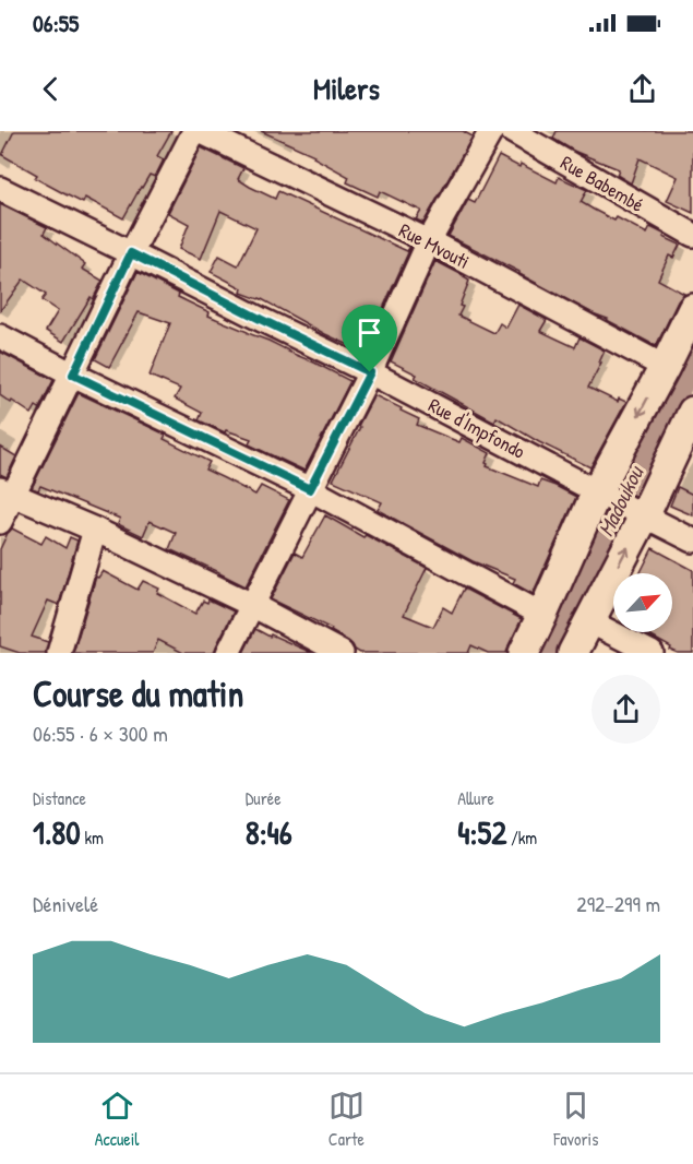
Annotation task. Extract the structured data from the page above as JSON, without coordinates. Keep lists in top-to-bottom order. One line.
{"streets":{"street":["Rue Babembé","Rue Mvouti","Rue d'Impfondo"]},"water":["Madoukou"],"north":"top right","page":{"status":"06:55","header":"Milers","heading":["Course du matin","06:55 · 6 × 300 m"],"stats":[["Distance","1.80 km"],["Durée","8:46"],["Allure","4:52 /km"]],"chart":["Dénivelé","292–299 m"],"tabs":["Accueil","Carte","Favoris"]}}
